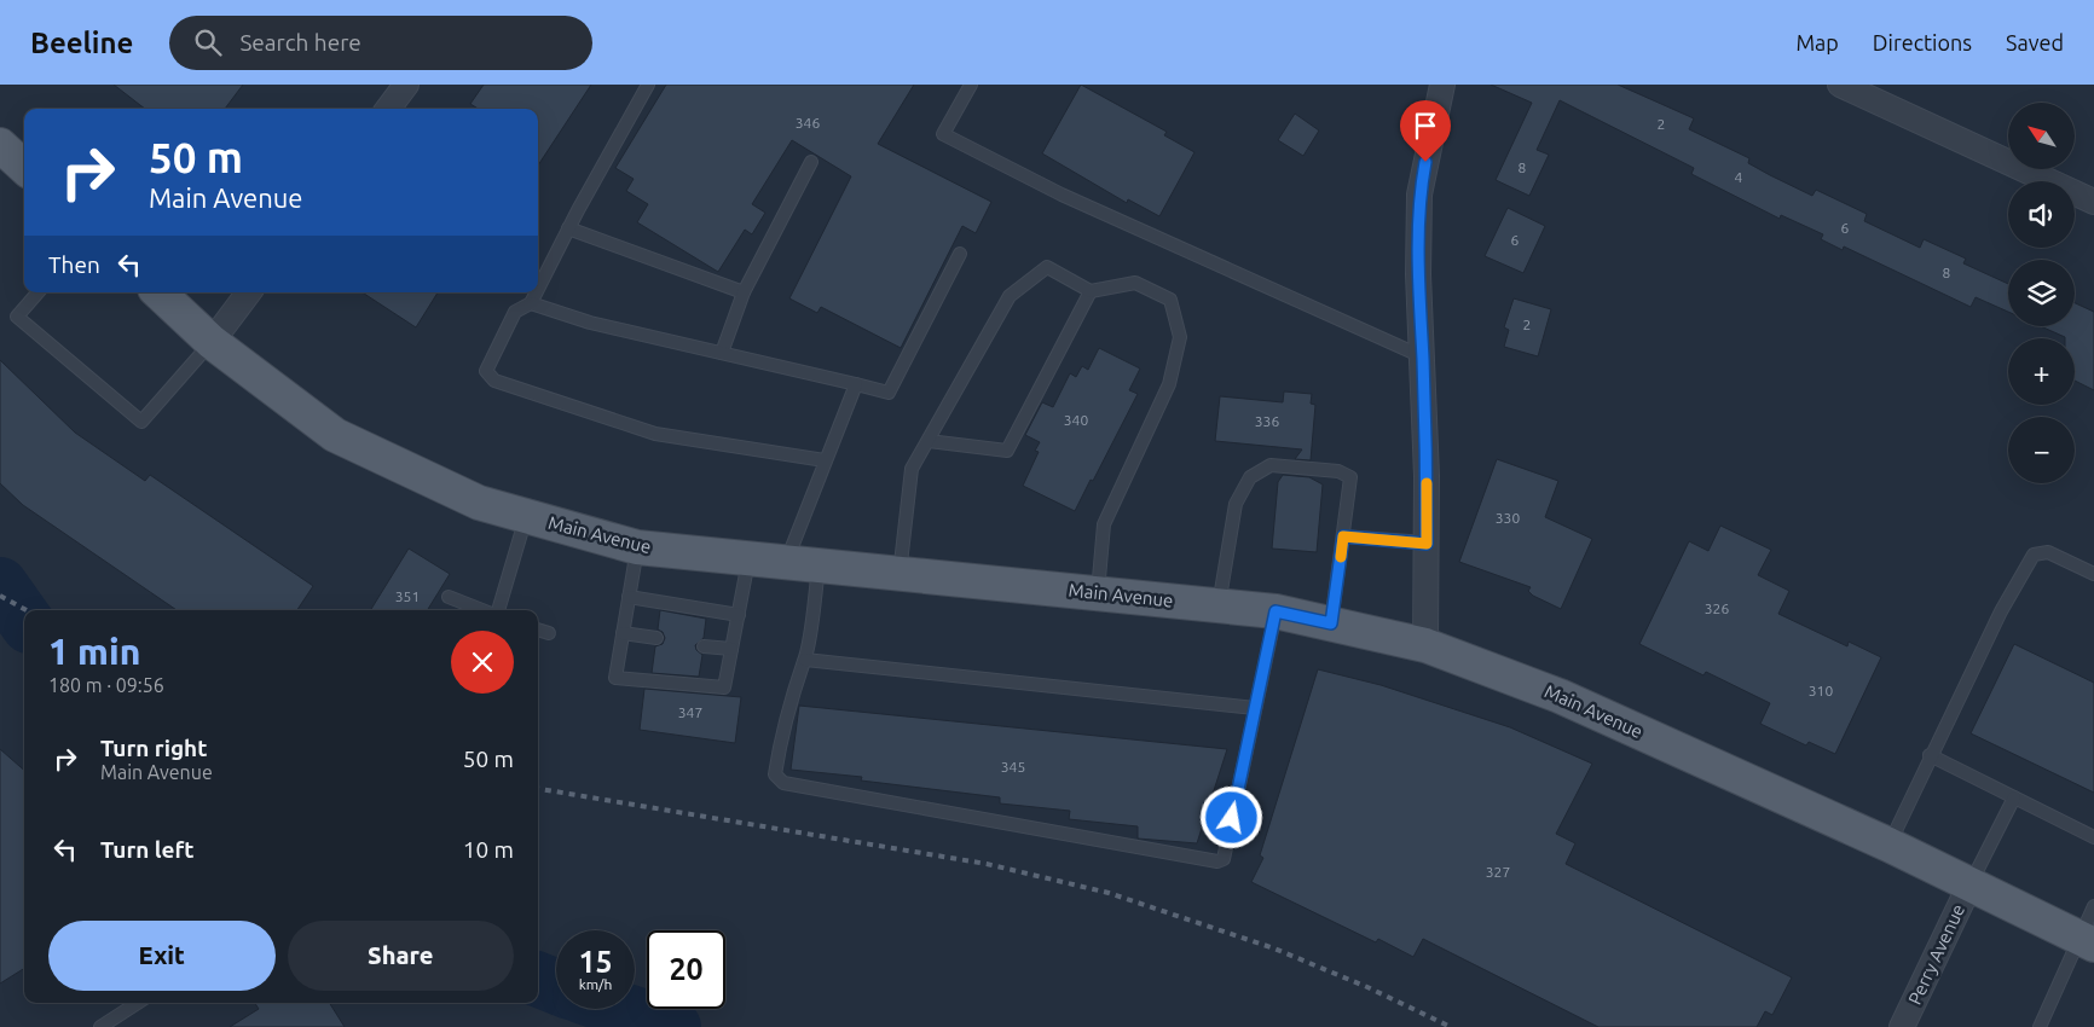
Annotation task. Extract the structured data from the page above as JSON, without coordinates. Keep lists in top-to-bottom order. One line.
{"streets":{"main road":["Main Avenue"],"street":["Perry Avenue"]},"crossings":[["Main Avenue","Perry Avenue"]],"house_numbers":["346","2","8","4","6","6","8","2","340","336","330","351","326","310","347","345","327"],"north":"top left","page":{"header":"Beeline","search":"Search here","nav":["Map","Directions","Saved"],"map_buttons":["+","−"],"turn":["50 m","Main Avenue"],"then":"Then","heading":["1 min","180 m · 09:56"],"list":[{"name":"Turn right","note":"Main Avenue","value":"50 m"},{"name":"Turn left","value":"10 m"}],"buttons":["Exit","Share"],"speed":"15 km/h","limit":"20"}}
